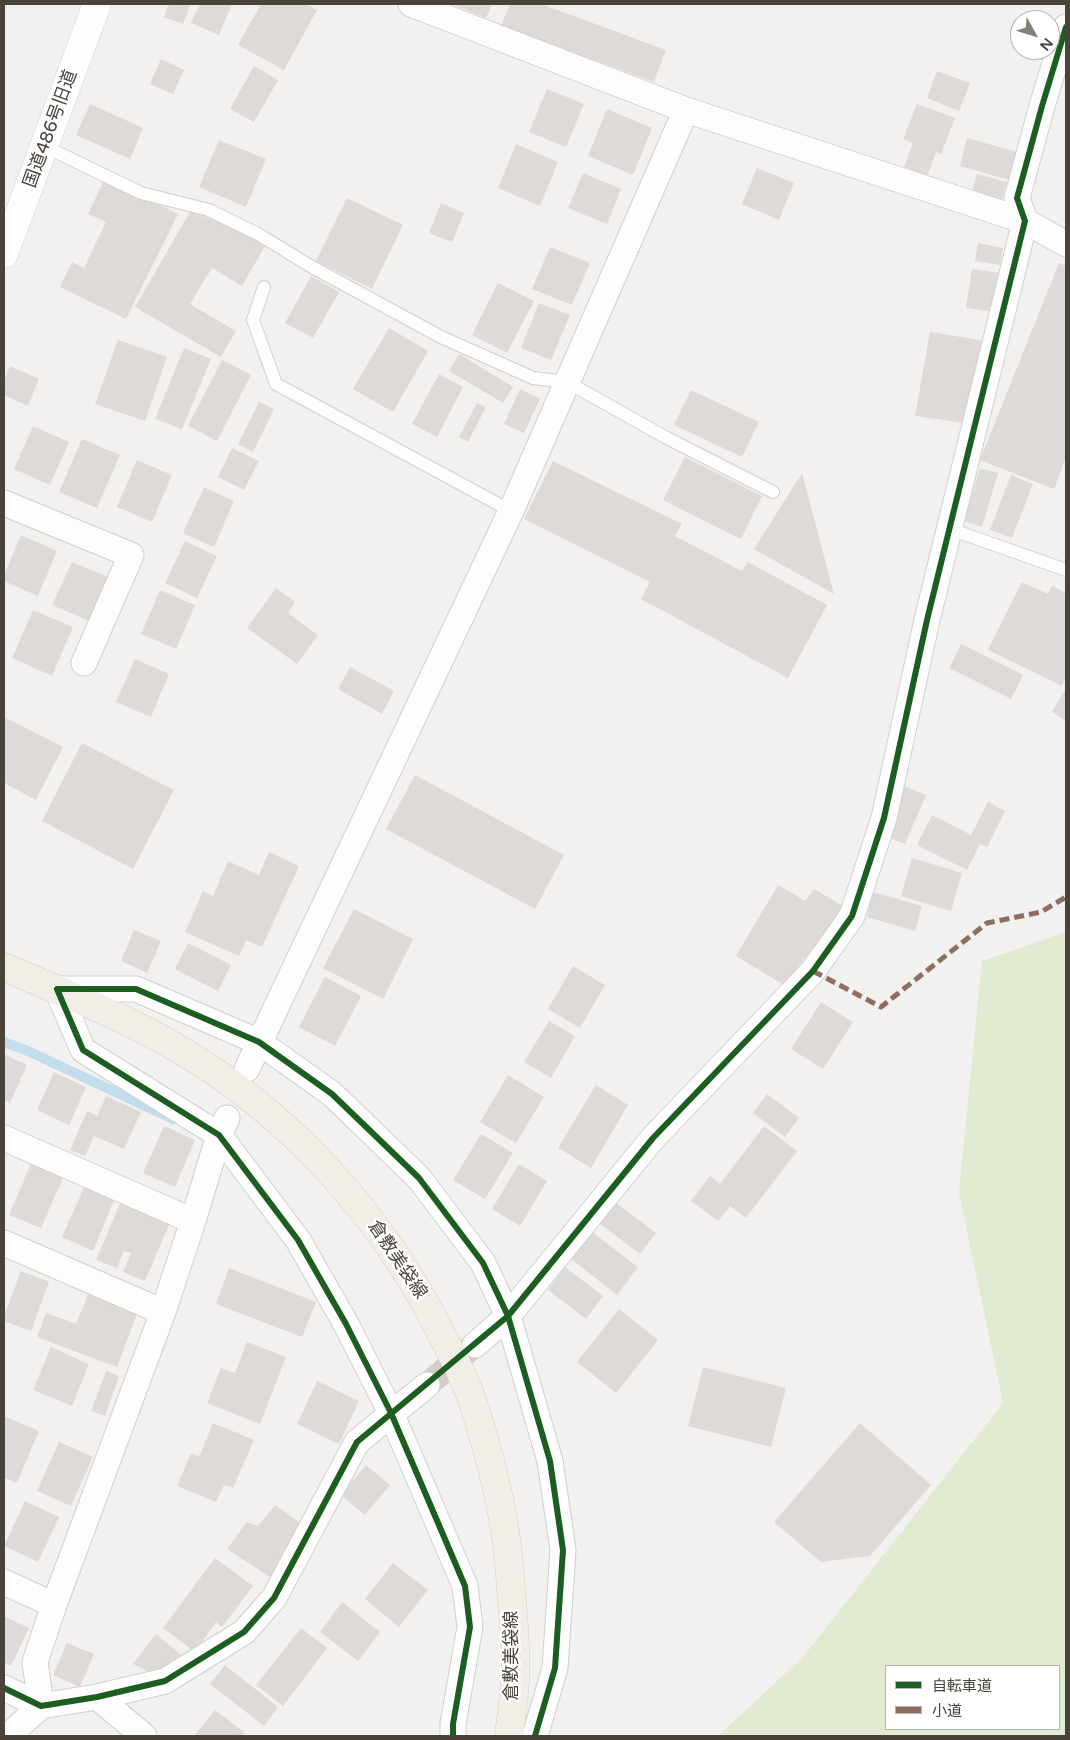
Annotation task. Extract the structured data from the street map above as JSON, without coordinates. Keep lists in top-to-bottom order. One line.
{"streets":{"main road":["倉敷美袋線"],"street":["国道486号旧道"]},"legend":["自転車道","小道"],"north":"bottom right"}
